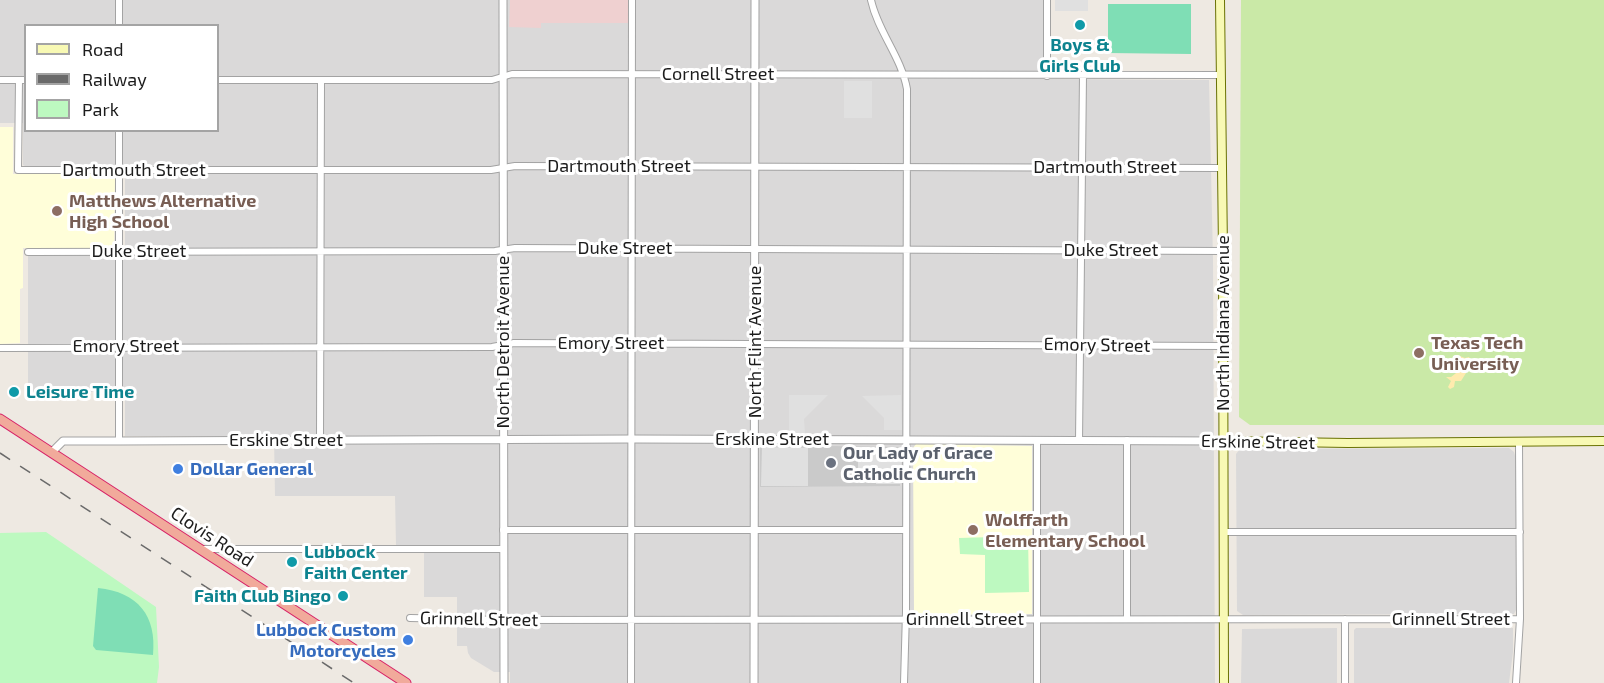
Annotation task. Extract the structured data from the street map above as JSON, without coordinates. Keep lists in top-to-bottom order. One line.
{"streets":{"highway":["Clovis Road"],"main road":["North Indiana Avenue","Erskine Street"],"street":["Cornell Street","Dartmouth Street","Duke Street","North Detroit Avenue","North Flint Avenue","Emory Street","Grinnell Street"]},"crossings":[["Cornell Street","North Indiana Avenue"],["Cornell Street","North Detroit Avenue"],["Cornell Street","North Flint Avenue"],["Dartmouth Street","North Indiana Avenue"],["Dartmouth Street","North Detroit Avenue"],["Dartmouth Street","North Flint Avenue"],["Duke Street","North Indiana Avenue"],["Duke Street","North Detroit Avenue"],["Duke Street","North Flint Avenue"],["North Indiana Avenue","Emory Street"],["North Indiana Avenue","Erskine Street"],["North Indiana Avenue","Grinnell Street"],["North Detroit Avenue","Emory Street"],["North Detroit Avenue","Erskine Street"],["North Detroit Avenue","Grinnell Street"],["North Flint Avenue","Emory Street"],["North Flint Avenue","Erskine Street"],["North Flint Avenue","Grinnell Street"],["Erskine Street","Clovis Road"]],"places":["Boys & Girls Club","Matthews Alternative High School","Texas Tech University","Leisure Time","Our Lady of Grace Catholic Church","Dollar General","Wolffarth Elementary School","Lubbock Faith Center","Faith Club Bingo","Lubbock Custom Motorcycles"],"legend":["Road","Railway","Park"]}
